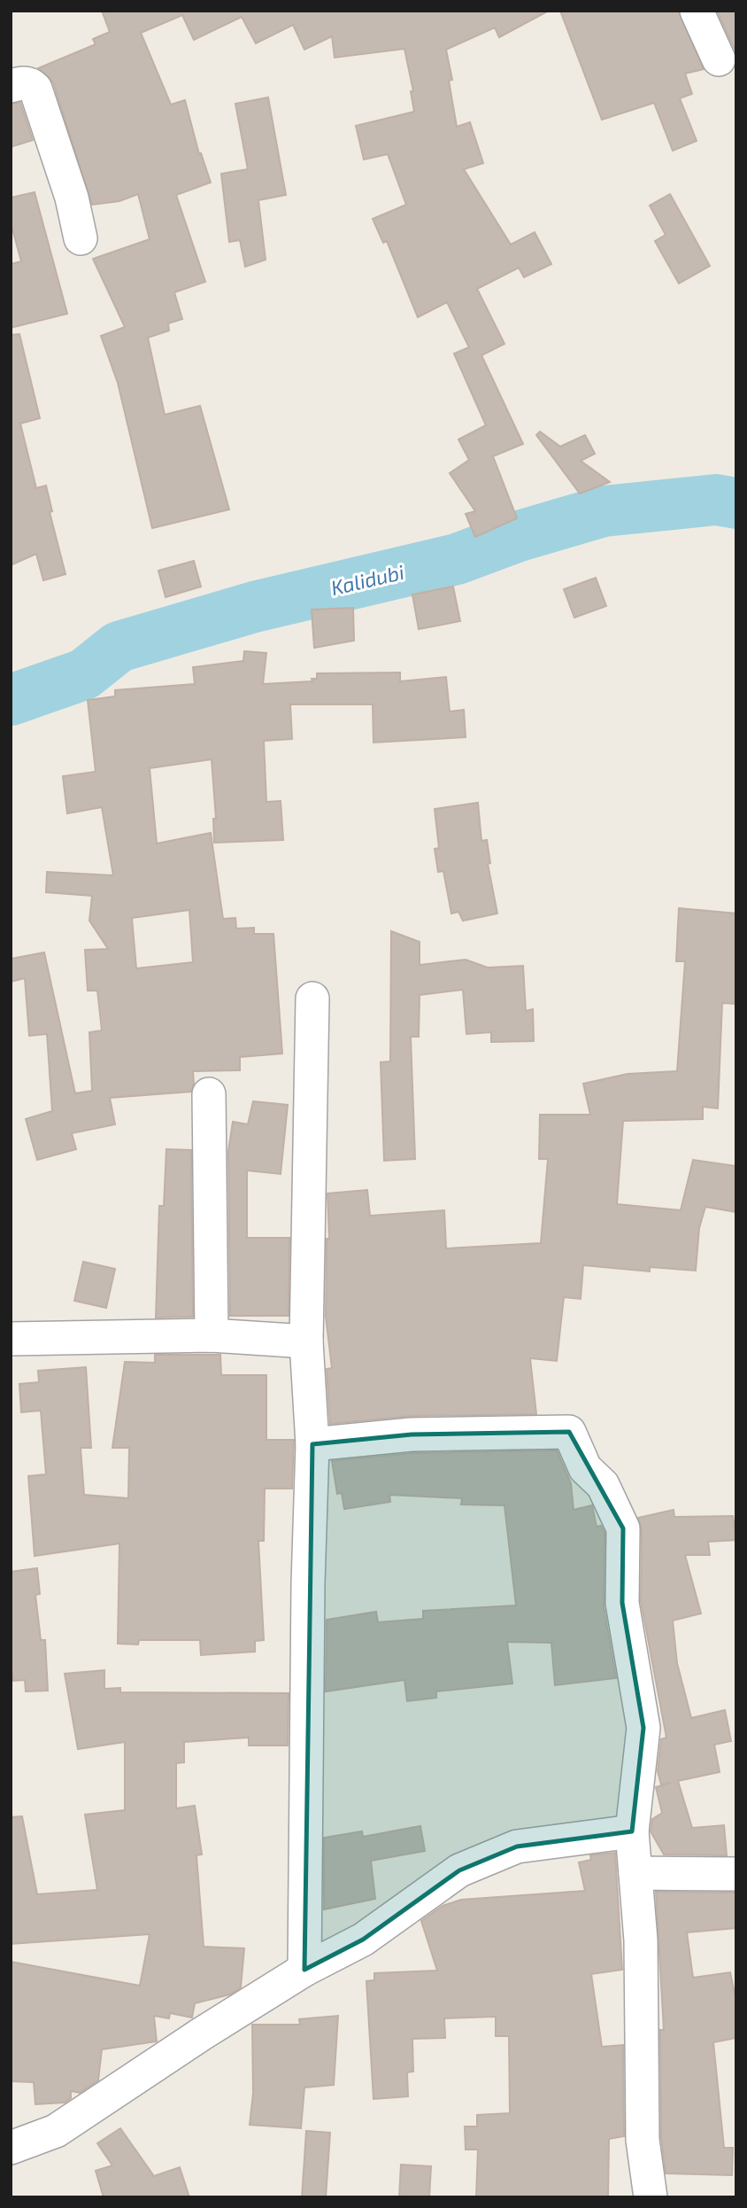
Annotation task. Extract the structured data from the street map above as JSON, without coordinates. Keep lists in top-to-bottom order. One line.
{"water":["Kalidubi"]}
